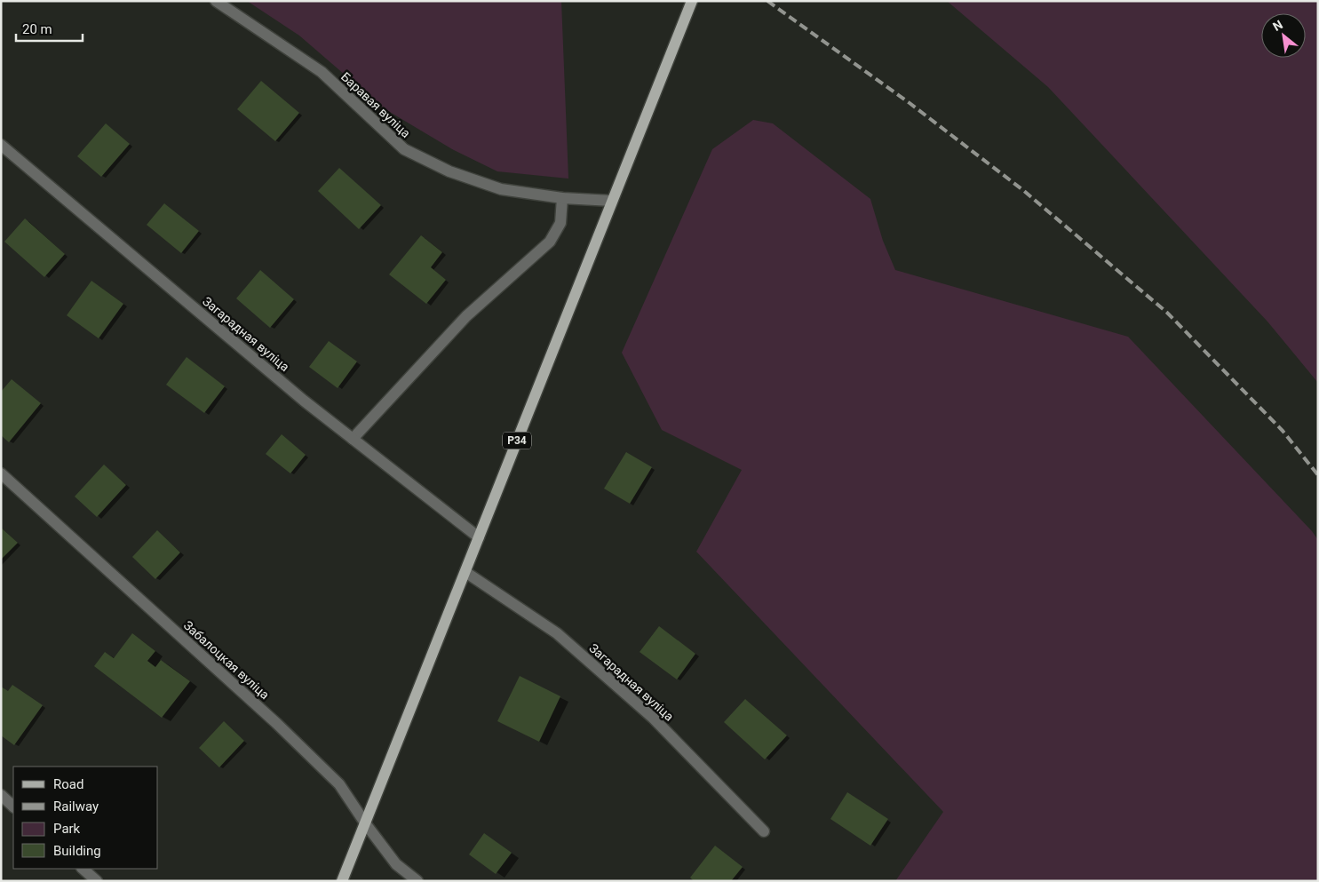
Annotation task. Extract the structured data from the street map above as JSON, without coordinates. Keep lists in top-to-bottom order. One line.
{"streets":{"main road":["Р34"],"street":["Баравая вуліца","Загарадная вуліца","Забалоцкая вуліца"]},"crossings":[["Баравая вуліца","Р34"],["Загарадная вуліца","Р34"],["Р34","Забалоцкая вуліца"]],"legend":["Road","Railway","Park","Building"],"scale_bar":"20 m","north":"top left"}
